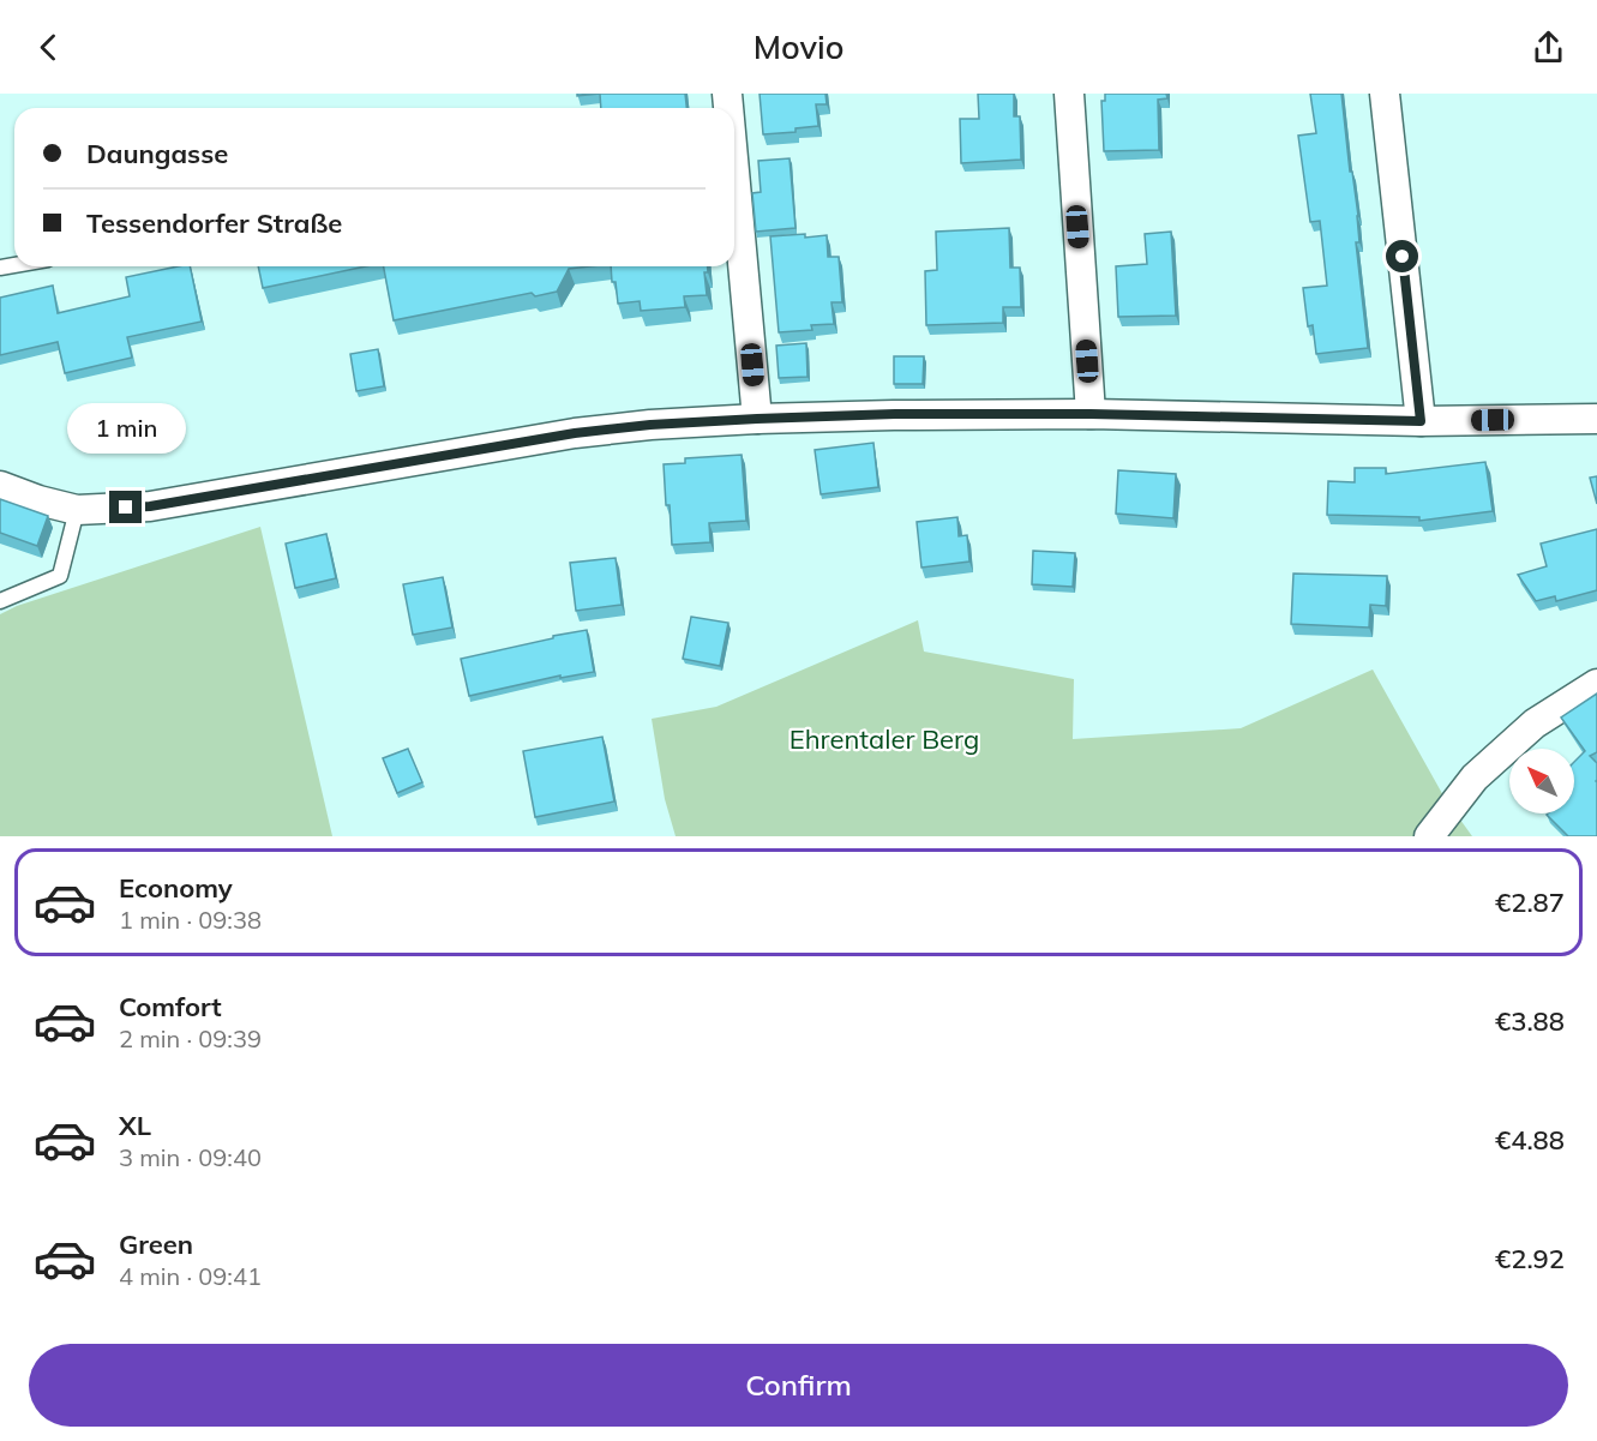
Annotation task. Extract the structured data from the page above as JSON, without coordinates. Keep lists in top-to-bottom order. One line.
{"parks":["Ehrentaler Berg"],"north":"top left","page":{"header":"Movio","banner":["Daungasse","Tessendorfer Straße"],"bubble":"1 min","list":[{"name":"Economy","note":"1 min · 09:38","value":"€2.87"},{"name":"Comfort","note":"2 min · 09:39","value":"€3.88"},{"name":"XL","note":"3 min · 09:40","value":"€4.88"},{"name":"Green","note":"4 min · 09:41","value":"€2.92"}],"buttons":"Confirm"}}
